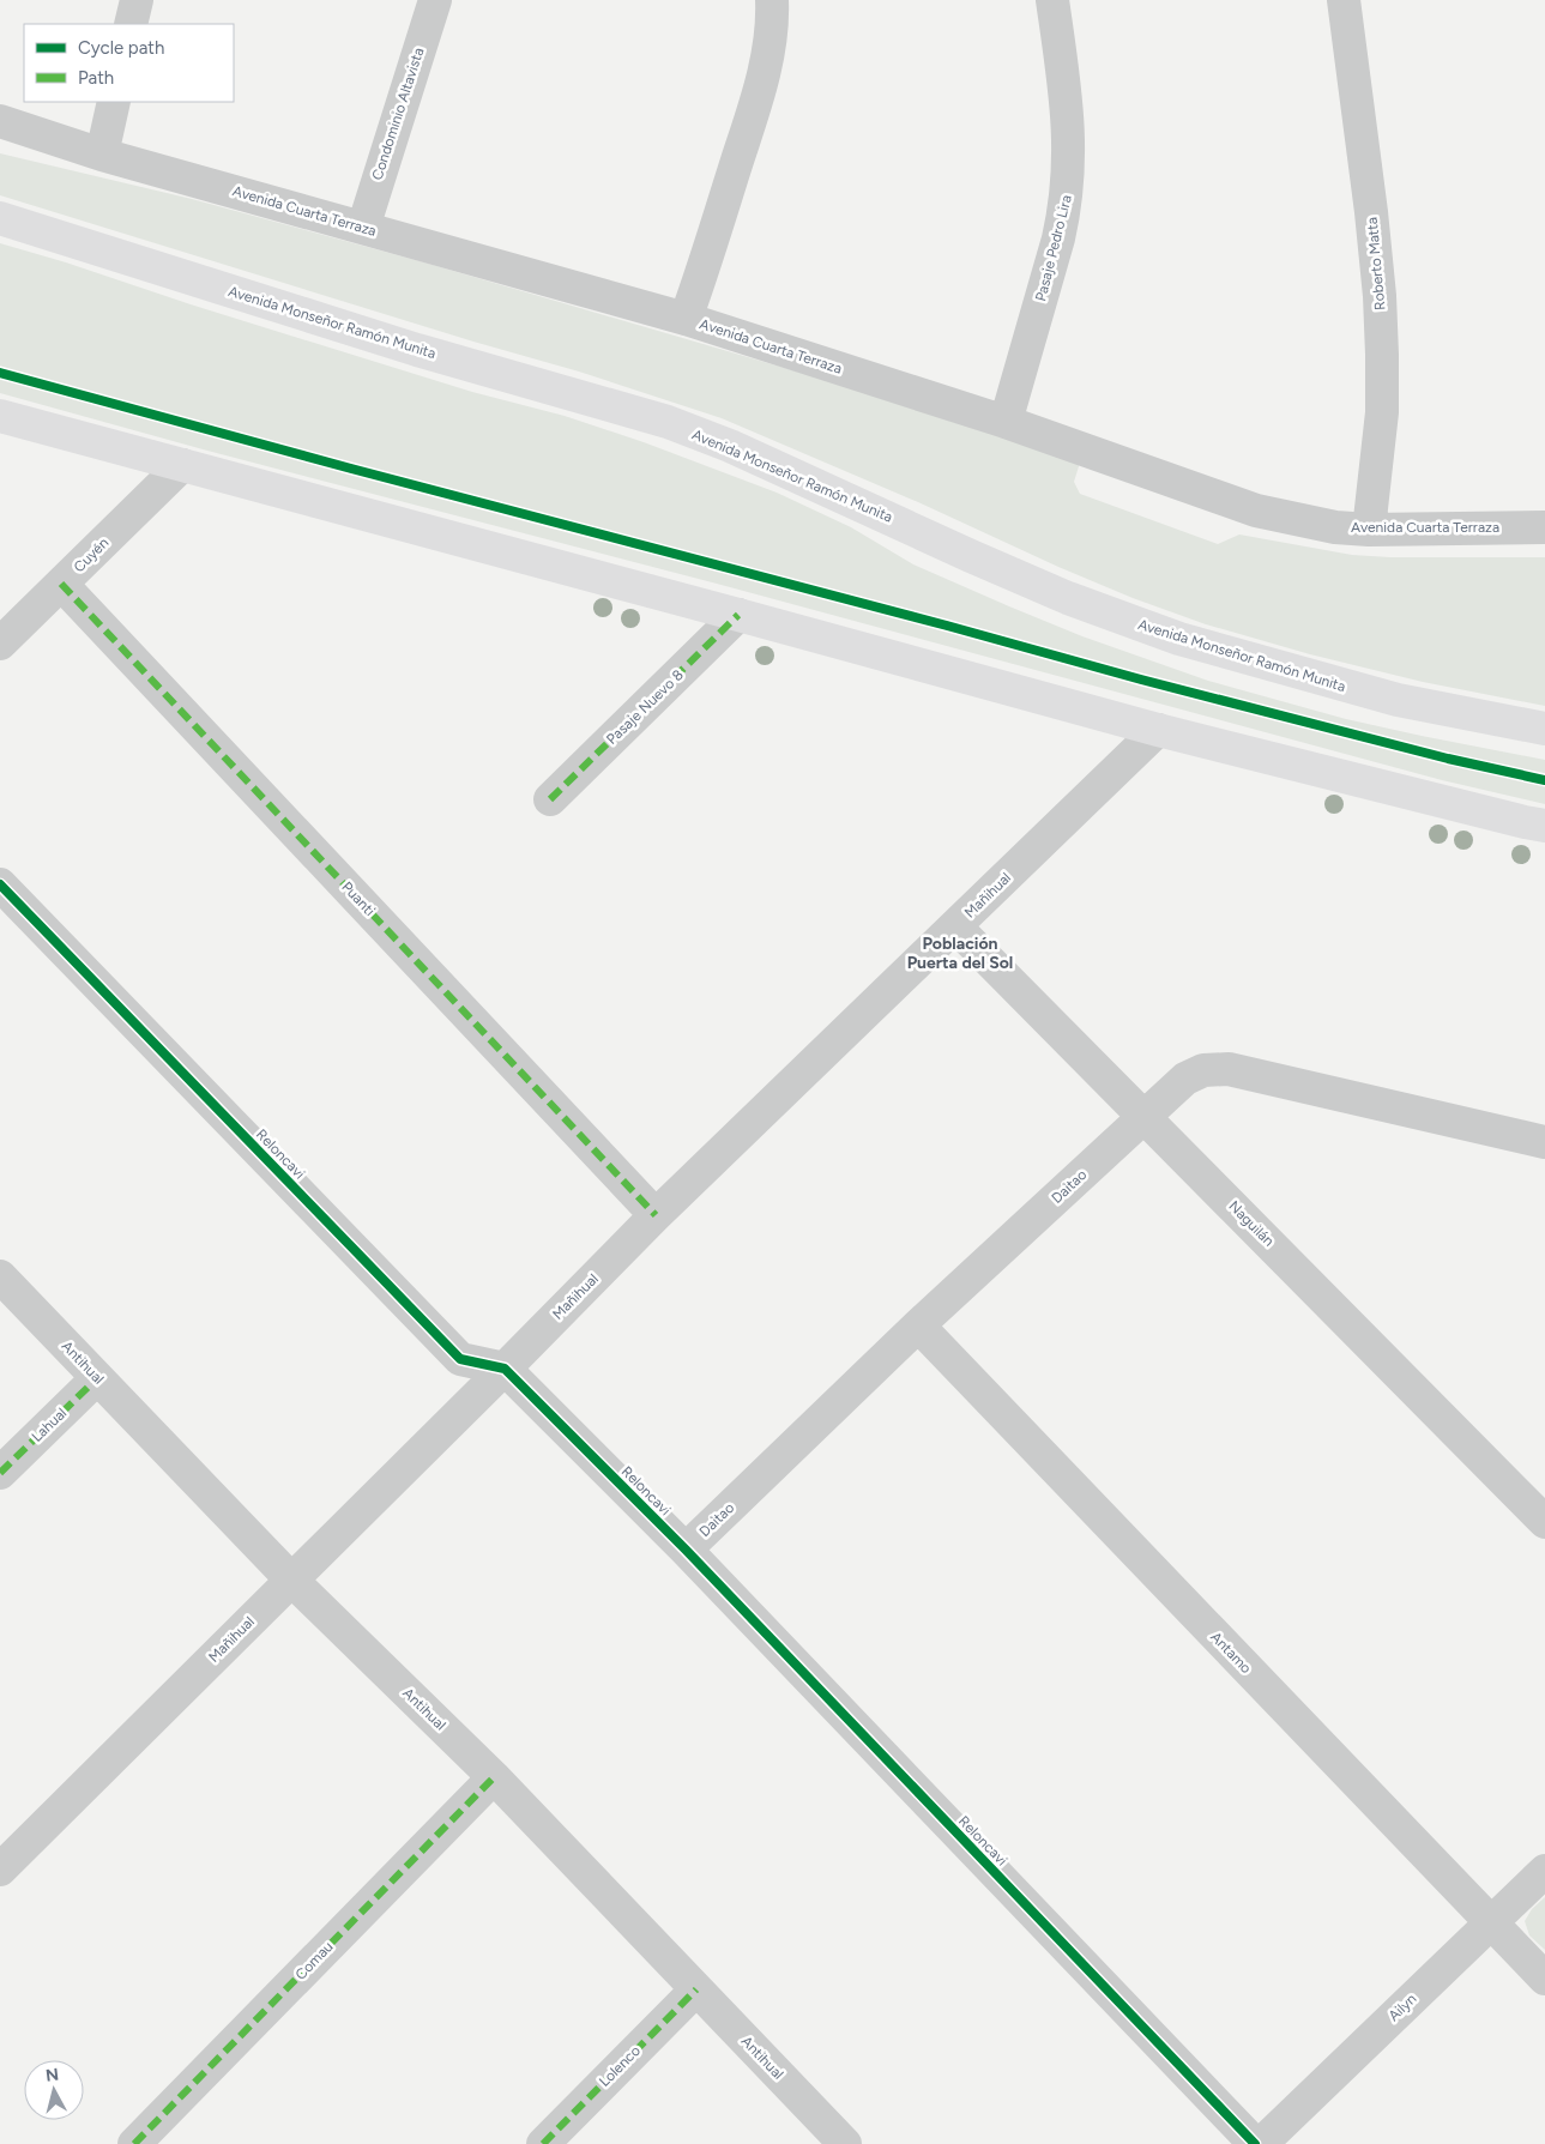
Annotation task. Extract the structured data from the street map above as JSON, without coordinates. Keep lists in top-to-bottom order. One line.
{"streets":{"main road":["Avenida Monseñor Ramón Munita"],"street":["Condominio Altavista","Avenida Cuarta Terraza","Pasaje Pedro Lira","Roberto Matta","Cuyén","Pasaje Nuevo 8","Mañihual","Puanti","Reloncavi","Daitao","Naguilán","Antihual","Lahual","Antamo","Comau","Ailyn","Lolenco"]},"crossings":[["Condominio Altavista","Avenida Cuarta Terraza"],["Avenida Cuarta Terraza","Pasaje Pedro Lira"],["Avenida Cuarta Terraza","Roberto Matta"],["Cuyén","Puanti"],["Mañihual","Puanti"],["Mañihual","Reloncavi"],["Mañihual","Naguilán"],["Mañihual","Antihual"],["Reloncavi","Daitao"],["Daitao","Naguilán"],["Daitao","Antamo"],["Antihual","Lahual"],["Antihual","Comau"],["Antihual","Lolenco"],["Antamo","Ailyn"]],"districts":["Población Puerta del Sol"],"legend":["Cycle path","Path"],"north":"top"}
